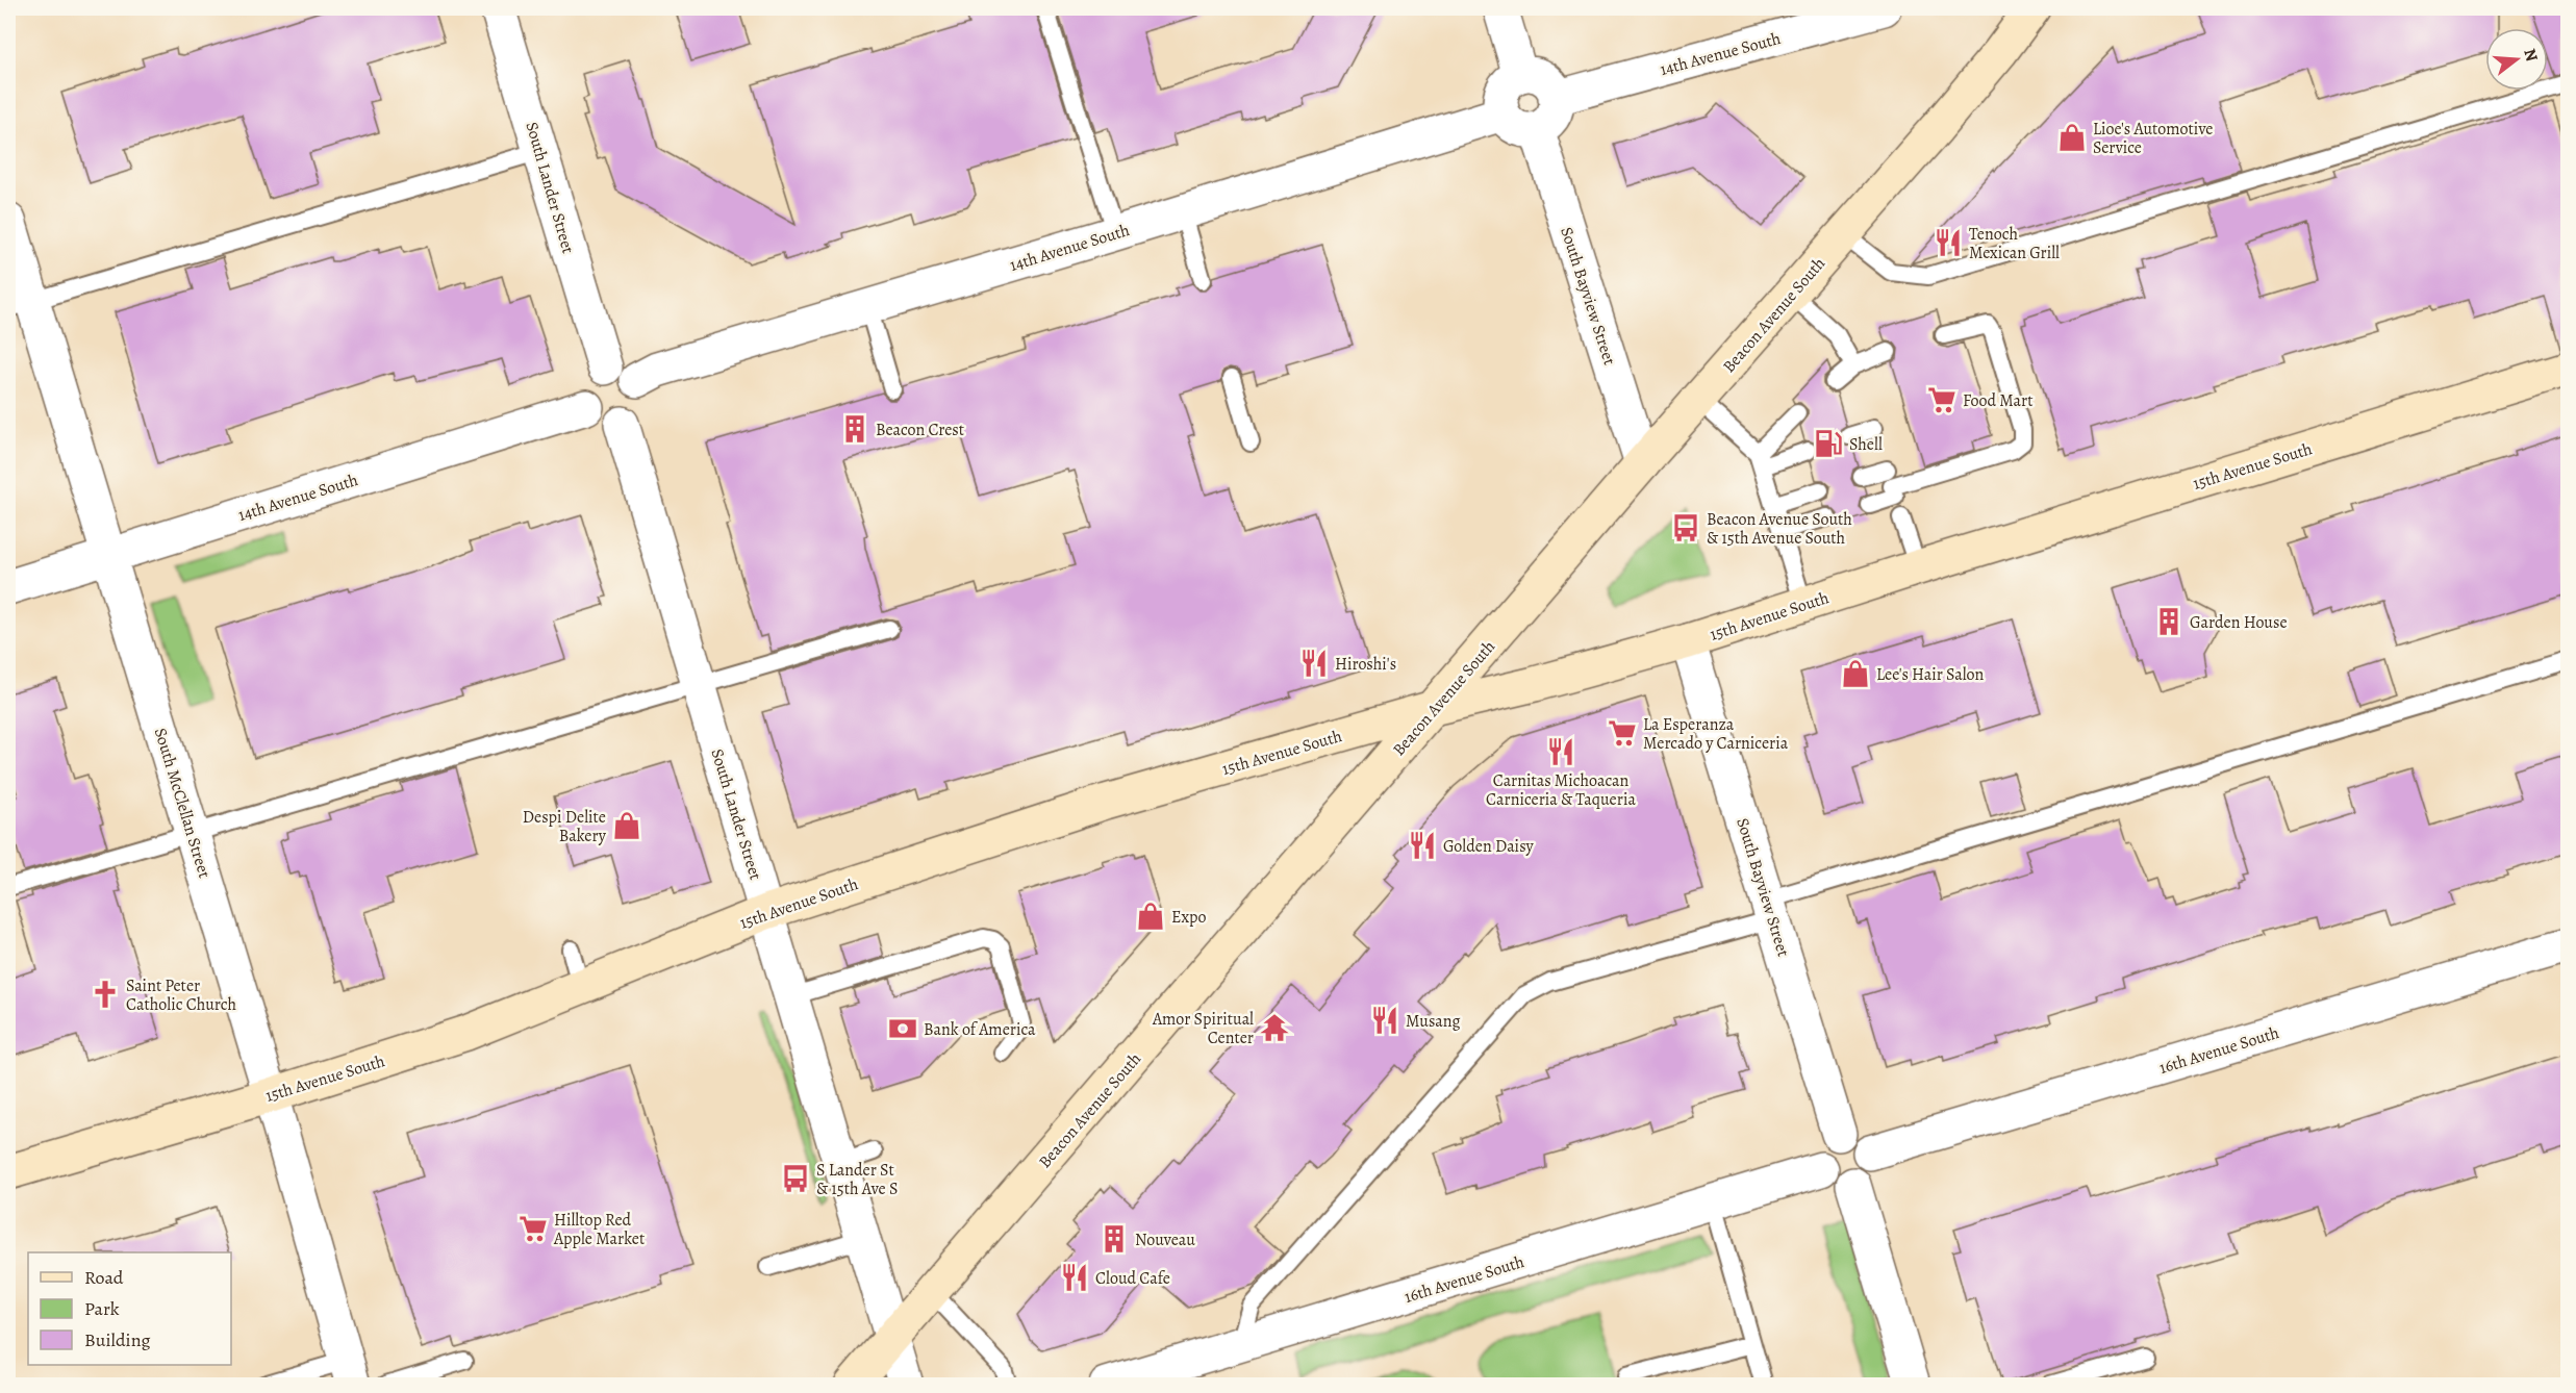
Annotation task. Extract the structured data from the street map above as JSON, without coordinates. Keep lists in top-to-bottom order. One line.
{"streets":{"main road":["Beacon Avenue South","15th Avenue South"],"street":["14th Avenue South","South Lander Street","South Bayview Street","South McClellan Street","16th Avenue South"]},"crossings":[["14th Avenue South","South Lander Street"],["14th Avenue South","South Bayview Street"],["14th Avenue South","South McClellan Street"],["South Lander Street","Beacon Avenue South"],["South Lander Street","15th Avenue South"],["South Bayview Street","Beacon Avenue South"],["South Bayview Street","15th Avenue South"],["South Bayview Street","16th Avenue South"],["Beacon Avenue South","15th Avenue South"],["15th Avenue South","South McClellan Street"]],"places":{"shop":["Lioe's Automotive Service","Lee's Hair Salon","Despi Delite Bakery","Expo"],"restaurant":["Tenoch Mexican Grill","Hiroshi's","Carnitas Michoacan Carniceria & Taqueria","Golden Daisy","Musang","Cloud Cafe"],"supermarket":["Food Mart","La Esperanza Mercado y Carniceria","Hilltop Red Apple Market"],"building":["Beacon Crest","Garden House","Nouveau"],"fuel station":["Shell"],"bus stop":["Beacon Avenue South & 15th Avenue South","S Lander St & 15th Ave S"],"church":["Saint Peter Catholic Church"],"temple":["Amor Spiritual Center"],"bank":["Bank of America"]},"legend":["Road","Park","Building"],"north":"right"}
